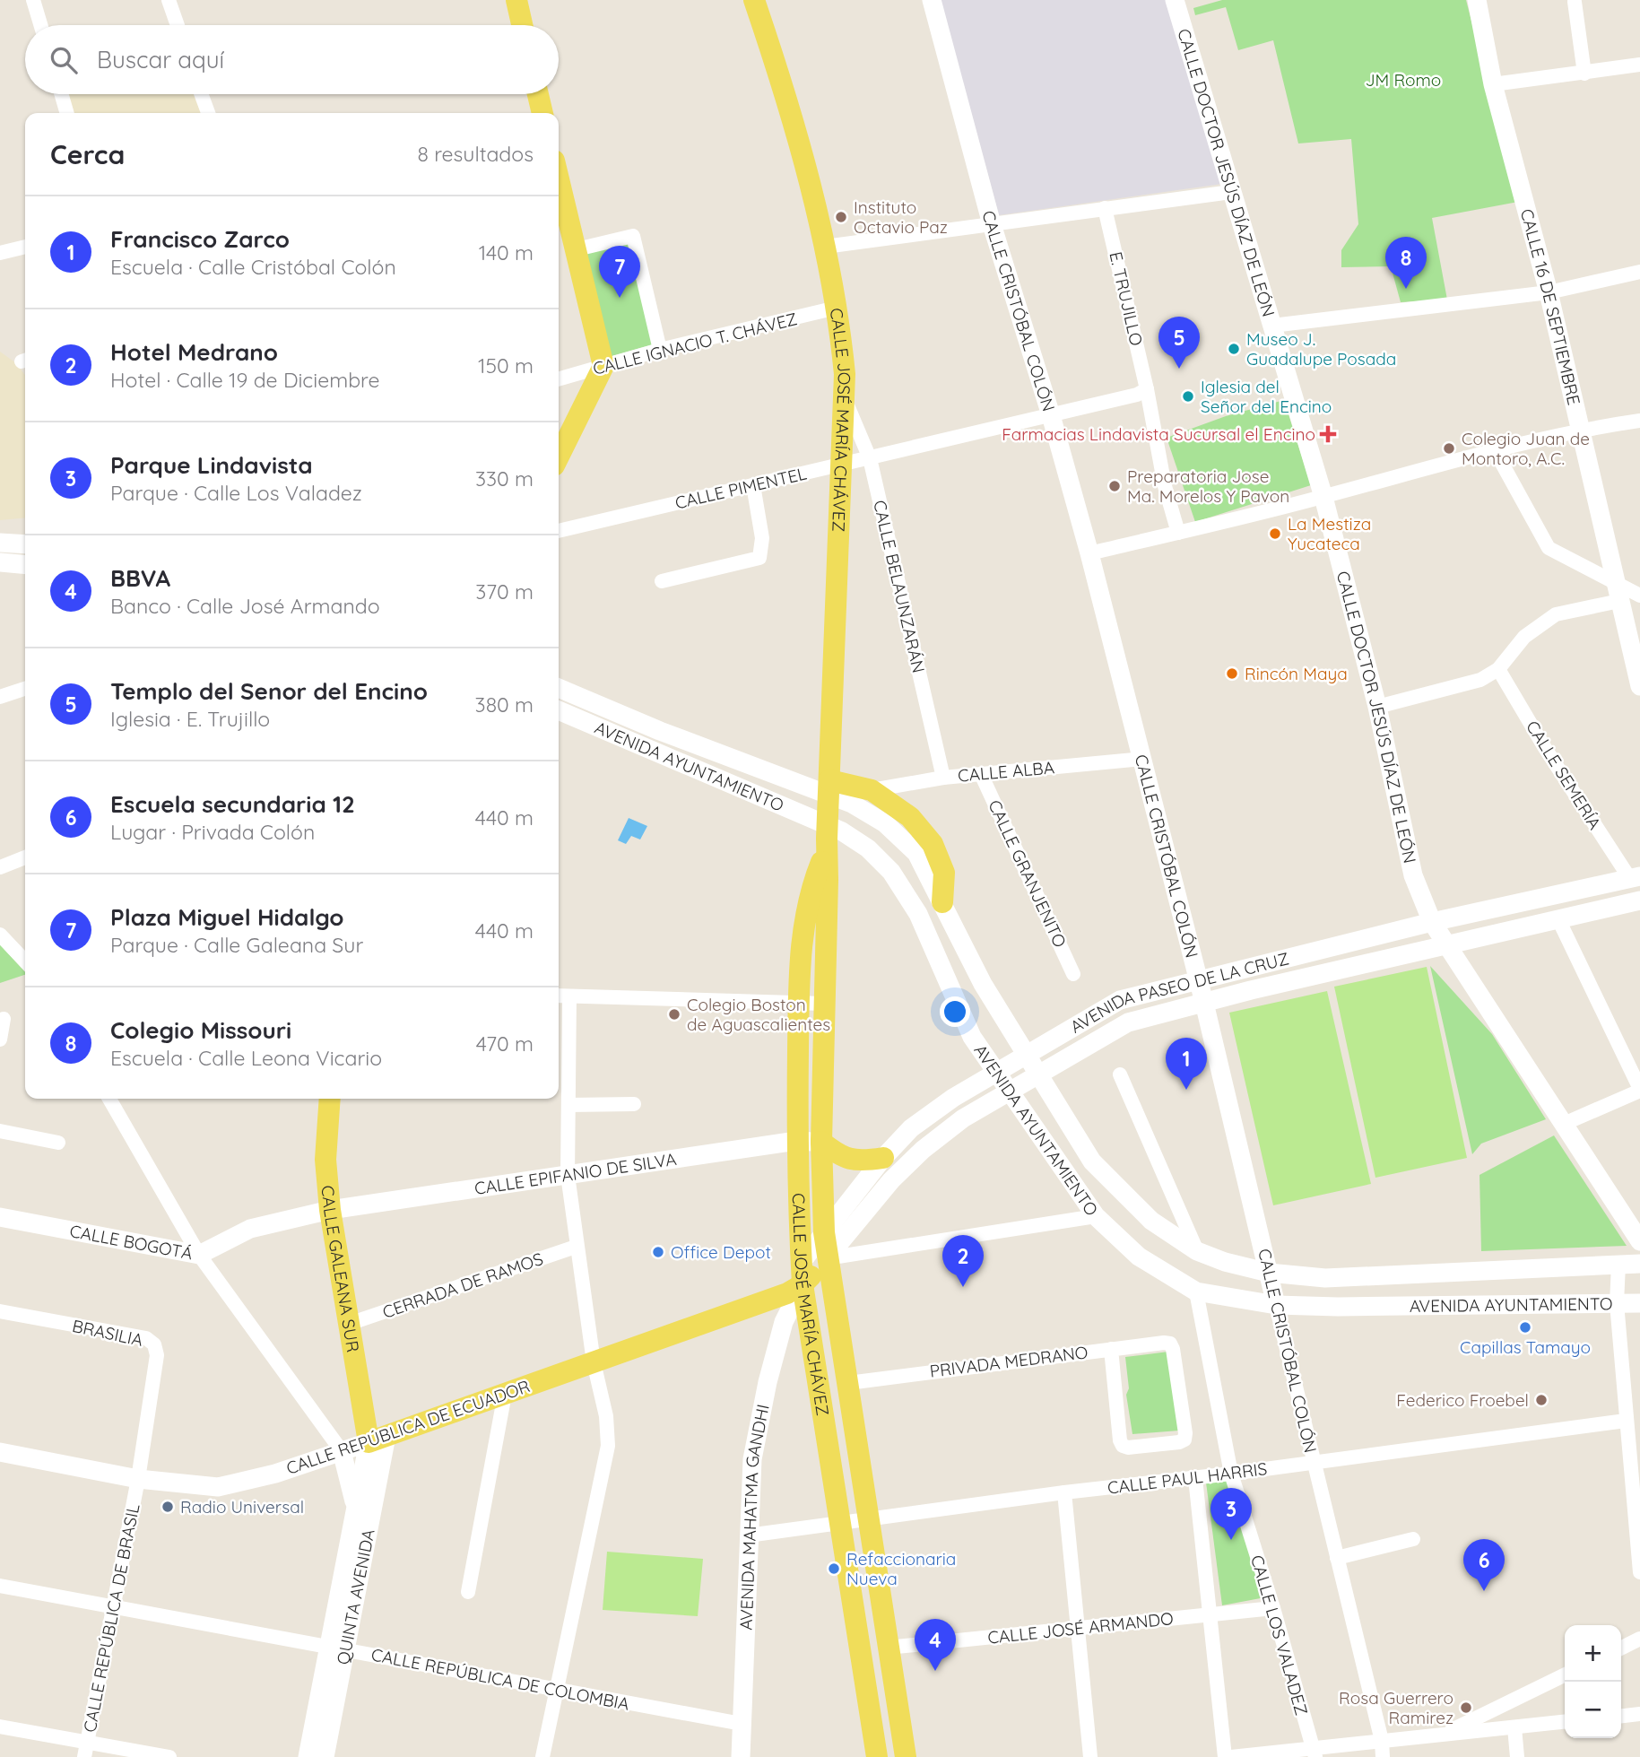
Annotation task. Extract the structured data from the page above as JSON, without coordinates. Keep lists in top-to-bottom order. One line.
{"streets":{"main road":["CALLE DOCTOR JESÚS DÍAZ DE LEÓN","CALLE 16 DE SEPTIEMBRE","CALLE CRISTÓBAL COLÓN","CALLE JOSÉ MARÍA CHÁVEZ","AVENIDA AYUNTAMIENTO","AVENIDA PASEO DE LA CRUZ","CALLE EPIFANIO DE SILVA","CALLE BOGOTÁ","CALLE GALEANA SUR","CALLE REPÚBLICA DE ECUADOR","AVENIDA MAHATMA GANDHI","QUINTA AVENIDA"],"street":["E. TRUJILLO","CALLE IGNACIO T. CHÁVEZ","CALLE PIMENTEL","CALLE BELAUNZARÁN","CALLE ALBA","CALLE SEMERÍA","CALLE GRANJENITO","CERRADA DE RAMOS","BRASILIA","PRIVADA MEDRANO","CALLE PAUL HARRIS","CALLE REPÚBLICA DE BRASIL","CALLE JOSÉ ARMANDO","CALLE LOS VALADEZ","CALLE REPÚBLICA DE COLOMBIA"]},"crossings":[["CALLE DOCTOR JESÚS DÍAZ DE LEÓN","AVENIDA PASEO DE LA CRUZ"],["E. TRUJILLO","CALLE PIMENTEL"],["CALLE CRISTÓBAL COLÓN","CALLE PIMENTEL"],["CALLE CRISTÓBAL COLÓN","AVENIDA AYUNTAMIENTO"],["CALLE CRISTÓBAL COLÓN","CALLE ALBA"],["CALLE CRISTÓBAL COLÓN","AVENIDA PASEO DE LA CRUZ"],["CALLE CRISTÓBAL COLÓN","CALLE PAUL HARRIS"],["CALLE IGNACIO T. CHÁVEZ","CALLE JOSÉ MARÍA CHÁVEZ"],["CALLE JOSÉ MARÍA CHÁVEZ","CALLE PIMENTEL"],["CALLE JOSÉ MARÍA CHÁVEZ","CALLE BELAUNZARÁN"],["CALLE JOSÉ MARÍA CHÁVEZ","AVENIDA PASEO DE LA CRUZ"],["CALLE JOSÉ MARÍA CHÁVEZ","CALLE EPIFANIO DE SILVA"],["CALLE JOSÉ MARÍA CHÁVEZ","PRIVADA MEDRANO"],["CALLE JOSÉ MARÍA CHÁVEZ","CALLE REPÚBLICA DE ECUADOR"],["CALLE JOSÉ MARÍA CHÁVEZ","CALLE PAUL HARRIS"],["CALLE JOSÉ MARÍA CHÁVEZ","AVENIDA MAHATMA GANDHI"],["CALLE JOSÉ MARÍA CHÁVEZ","CALLE JOSÉ ARMANDO"],["CALLE PIMENTEL","CALLE BELAUNZARÁN"],["CALLE BELAUNZARÁN","CALLE ALBA"],["AVENIDA AYUNTAMIENTO","CALLE LOS VALADEZ"],["CALLE ALBA","CALLE GRANJENITO"],["CALLE SEMERÍA","AVENIDA PASEO DE LA CRUZ"],["AVENIDA PASEO DE LA CRUZ","CALLE REPÚBLICA DE ECUADOR"],["AVENIDA PASEO DE LA CRUZ","AVENIDA MAHATMA GANDHI"],["CALLE EPIFANIO DE SILVA","CALLE BOGOTÁ"],["CALLE EPIFANIO DE SILVA","CALLE GALEANA SUR"],["CALLE BOGOTÁ","CALLE GALEANA SUR"],["CALLE GALEANA SUR","CERRADA DE RAMOS"],["CALLE GALEANA SUR","CALLE REPÚBLICA DE ECUADOR"],["CALLE GALEANA SUR","QUINTA AVENIDA"],["BRASILIA","CALLE REPÚBLICA DE ECUADOR"],["BRASILIA","CALLE REPÚBLICA DE BRASIL"],["CALLE REPÚBLICA DE ECUADOR","AVENIDA MAHATMA GANDHI"],["CALLE REPÚBLICA DE ECUADOR","QUINTA AVENIDA"],["CALLE REPÚBLICA DE ECUADOR","CALLE REPÚBLICA DE BRASIL"],["CALLE PAUL HARRIS","AVENIDA MAHATMA GANDHI"],["CALLE PAUL HARRIS","CALLE LOS VALADEZ"],["AVENIDA MAHATMA GANDHI","CALLE REPÚBLICA DE COLOMBIA"],["QUINTA AVENIDA","CALLE REPÚBLICA DE COLOMBIA"],["CALLE REPÚBLICA DE BRASIL","CALLE REPÚBLICA DE COLOMBIA"],["CALLE JOSÉ ARMANDO","CALLE LOS VALADEZ"]],"parks":["JM Romo"],"places":{"other":["Instituto Octavio Paz","Museo J. Guadalupe Posada","Iglesia del Señor del Encino","Colegio Juan de Montoro, A.C.","Preparatoria Jose Ma. Morelos Y Pavon","La Mestiza Yucateca","Rincón Maya","Colegio Boston de Aguascalientes","Office Depot","Capillas Tamayo","Federico Froebel","Radio Universal","Refaccionaria Nueva","Rosa Guerrero Ramirez"],"health":["Farmacias Lindavista Sucursal el Encino"]},"page":{"search":"Buscar aquí","heading":["Cerca","8 resultados"],"list":[{"mark":"1","name":"Francisco Zarco","note":"Escuela · Calle Cristóbal Colón","value":"140 m"},{"mark":"2","name":"Hotel Medrano","note":"Hotel · Calle 19 de Diciembre","value":"150 m"},{"mark":"3","name":"Parque Lindavista","note":"Parque · Calle Los Valadez","value":"330 m"},{"mark":"4","name":"BBVA","note":"Banco · Calle José Armando","value":"370 m"},{"mark":"5","name":"Templo del Senor del Encino","note":"Iglesia · E. Trujillo","value":"380 m"},{"mark":"6","name":"Escuela secundaria 12","note":"Lugar · Privada Colón","value":"440 m"},{"mark":"7","name":"Plaza Miguel Hidalgo","note":"Parque · Calle Galeana Sur","value":"440 m"},{"mark":"8","name":"Colegio Missouri","note":"Escuela · Calle Leona Vicario","value":"470 m"}],"pins":["8","7","5","1","2","3","6","4"],"map_buttons":["+","−"]}}
